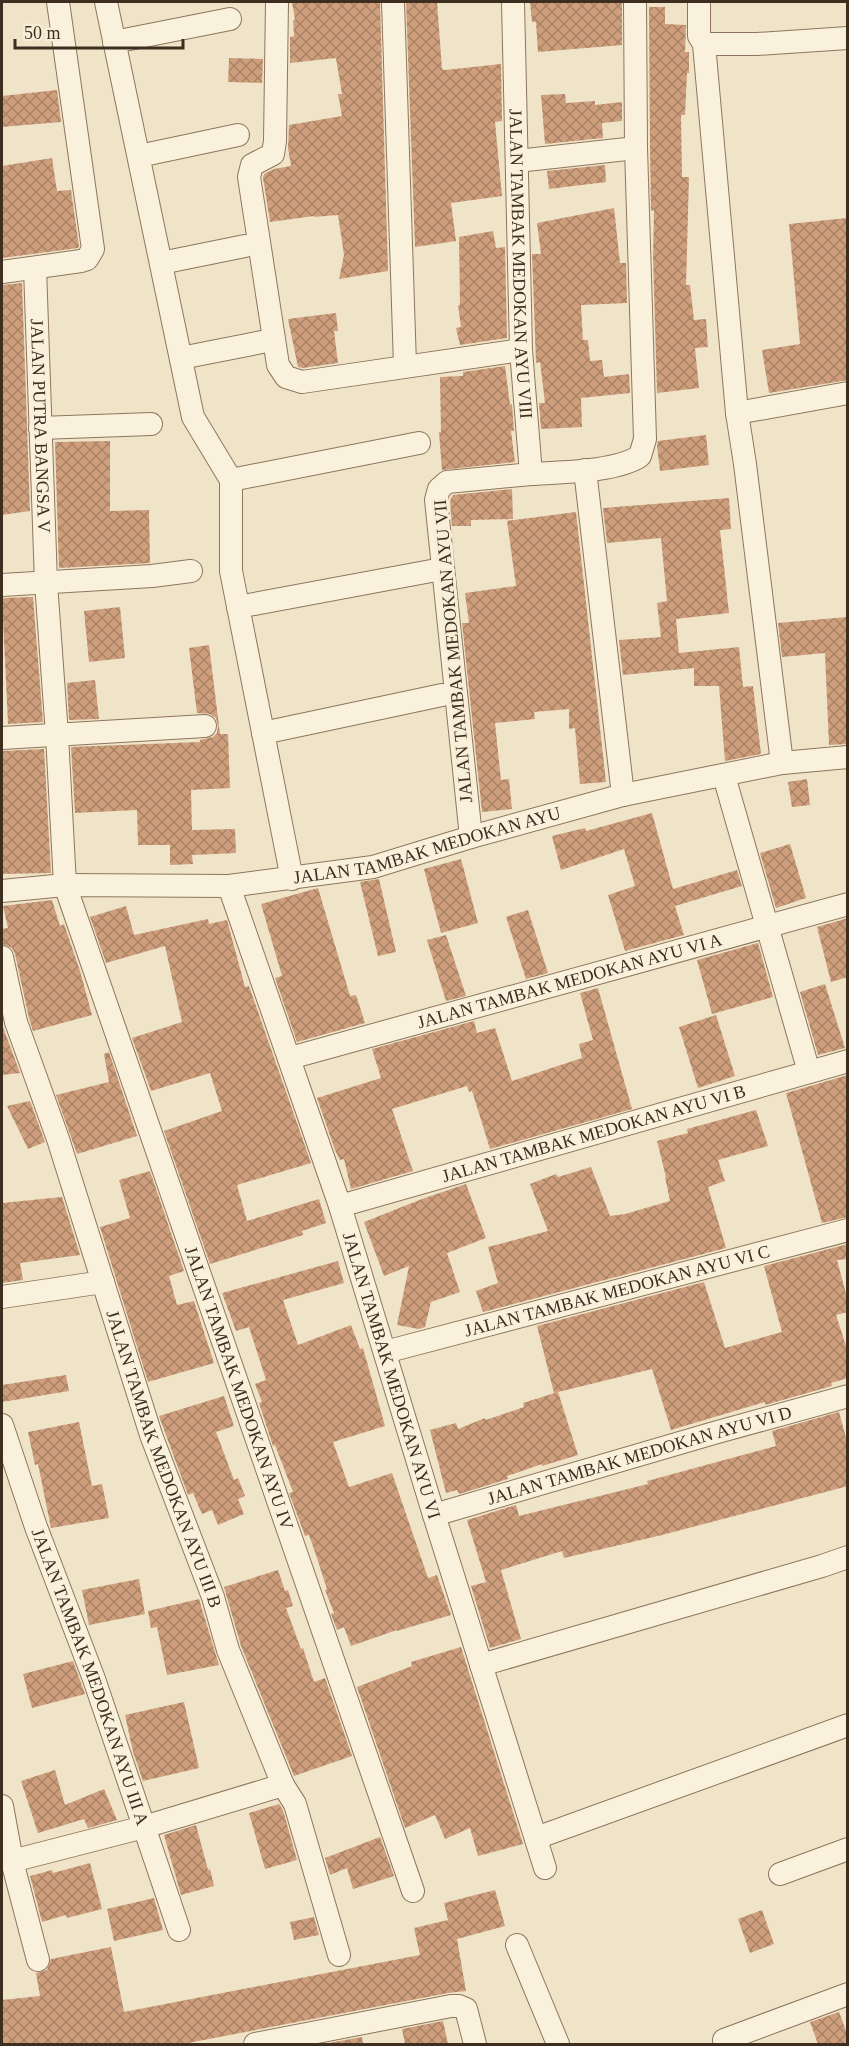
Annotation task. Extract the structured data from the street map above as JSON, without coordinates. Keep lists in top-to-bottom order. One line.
{"streets":{"street":["JALAN TAMBAK MEDOKAN AYU VIII","JALAN PUTRA BANGSA V","JALAN TAMBAK MEDOKAN AYU VII","JALAN TAMBAK MEDOKAN AYU","JALAN TAMBAK MEDOKAN AYU VI A","JALAN TAMBAK MEDOKAN AYU VI B","JALAN TAMBAK MEDOKAN AYU VI C","JALAN TAMBAK MEDOKAN AYU VI","JALAN TAMBAK MEDOKAN AYU IV","JALAN TAMBAK MEDOKAN AYU VI D","JALAN TAMBAK MEDOKAN AYU III B","JALAN TAMBAK MEDOKAN AYU III A"]},"crossings":[["JALAN TAMBAK MEDOKAN AYU VIII","JALAN TAMBAK MEDOKAN AYU VII"],["JALAN PUTRA BANGSA V","JALAN TAMBAK MEDOKAN AYU IV"],["JALAN TAMBAK MEDOKAN AYU VII","JALAN TAMBAK MEDOKAN AYU"],["JALAN TAMBAK MEDOKAN AYU","JALAN TAMBAK MEDOKAN AYU VI"],["JALAN TAMBAK MEDOKAN AYU","JALAN TAMBAK MEDOKAN AYU IV"],["JALAN TAMBAK MEDOKAN AYU VI A","JALAN TAMBAK MEDOKAN AYU VI"],["JALAN TAMBAK MEDOKAN AYU VI B","JALAN TAMBAK MEDOKAN AYU VI"],["JALAN TAMBAK MEDOKAN AYU VI C","JALAN TAMBAK MEDOKAN AYU VI"],["JALAN TAMBAK MEDOKAN AYU VI","JALAN TAMBAK MEDOKAN AYU VI D"]],"scale_bar":"50 m"}
